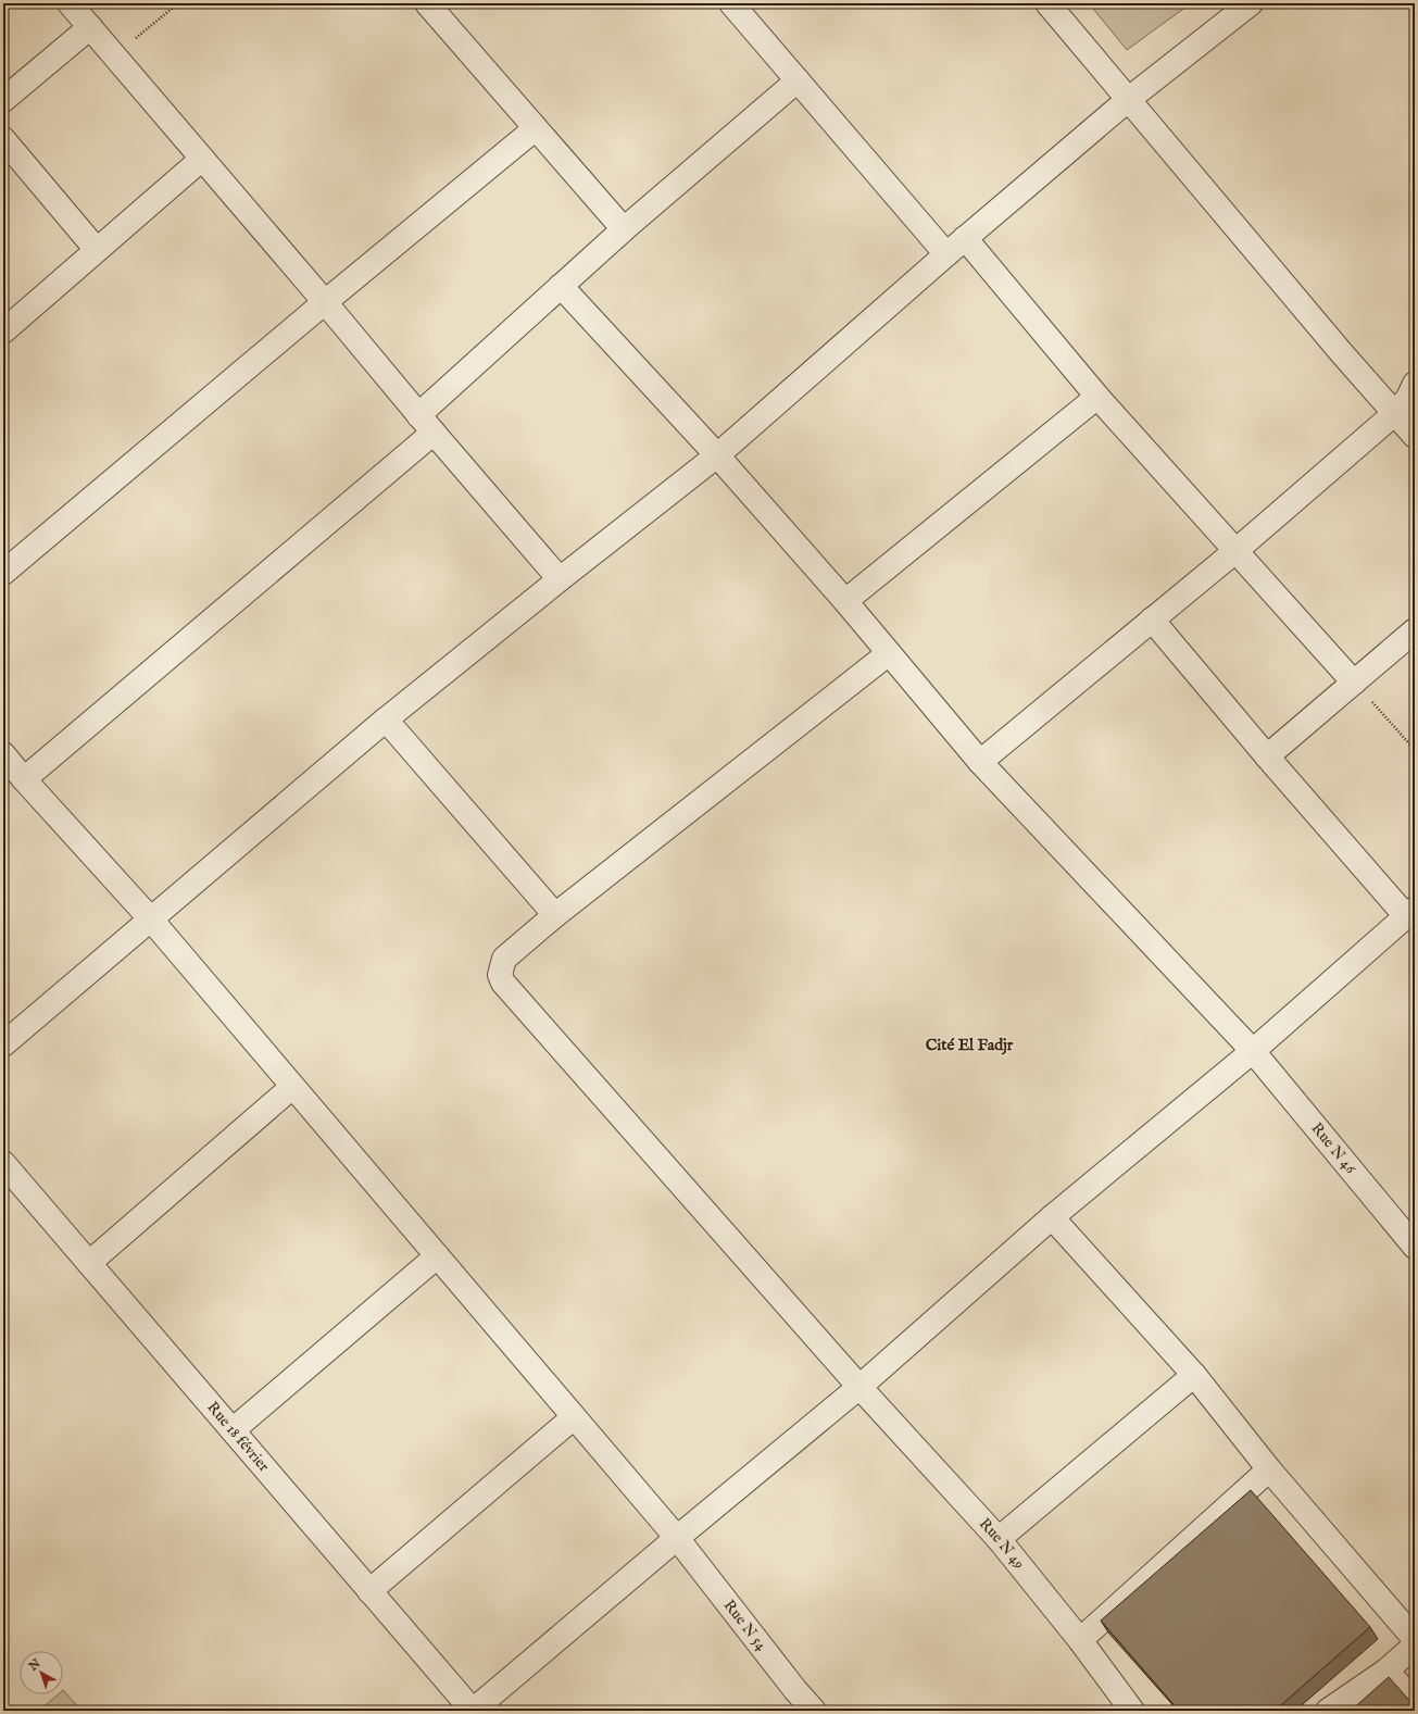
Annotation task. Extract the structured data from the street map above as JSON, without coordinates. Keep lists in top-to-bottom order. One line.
{"streets":{"street":["Rue N 46","Rue 18 février","Rue N 49","Rue N 54"]},"crossings":[["Rue N 46","Rue N 49"]],"districts":["Cité El Fadjr"],"north":"top left"}
